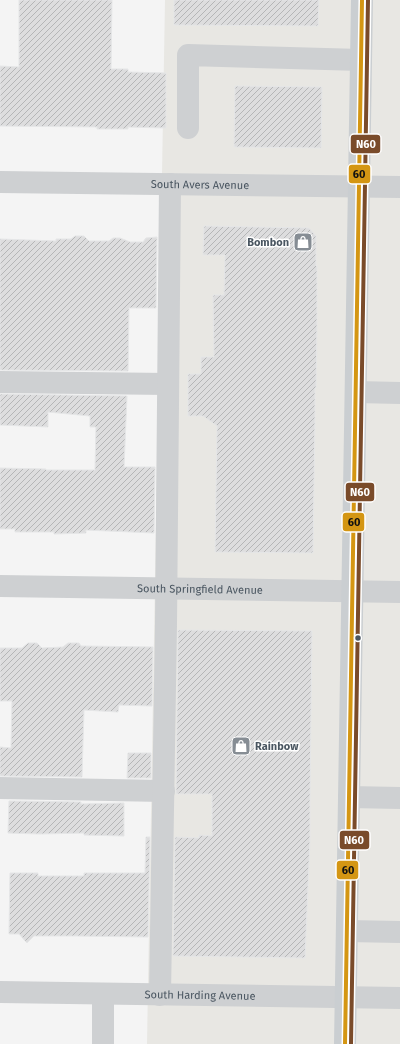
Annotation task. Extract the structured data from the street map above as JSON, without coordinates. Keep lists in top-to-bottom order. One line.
{"streets":{"street":["South Avers Avenue","South Springfield Avenue","South Harding Avenue"]},"places":{"shop":["Bombon","Rainbow"]},"lines":["transit line 60","transit line N60"]}
